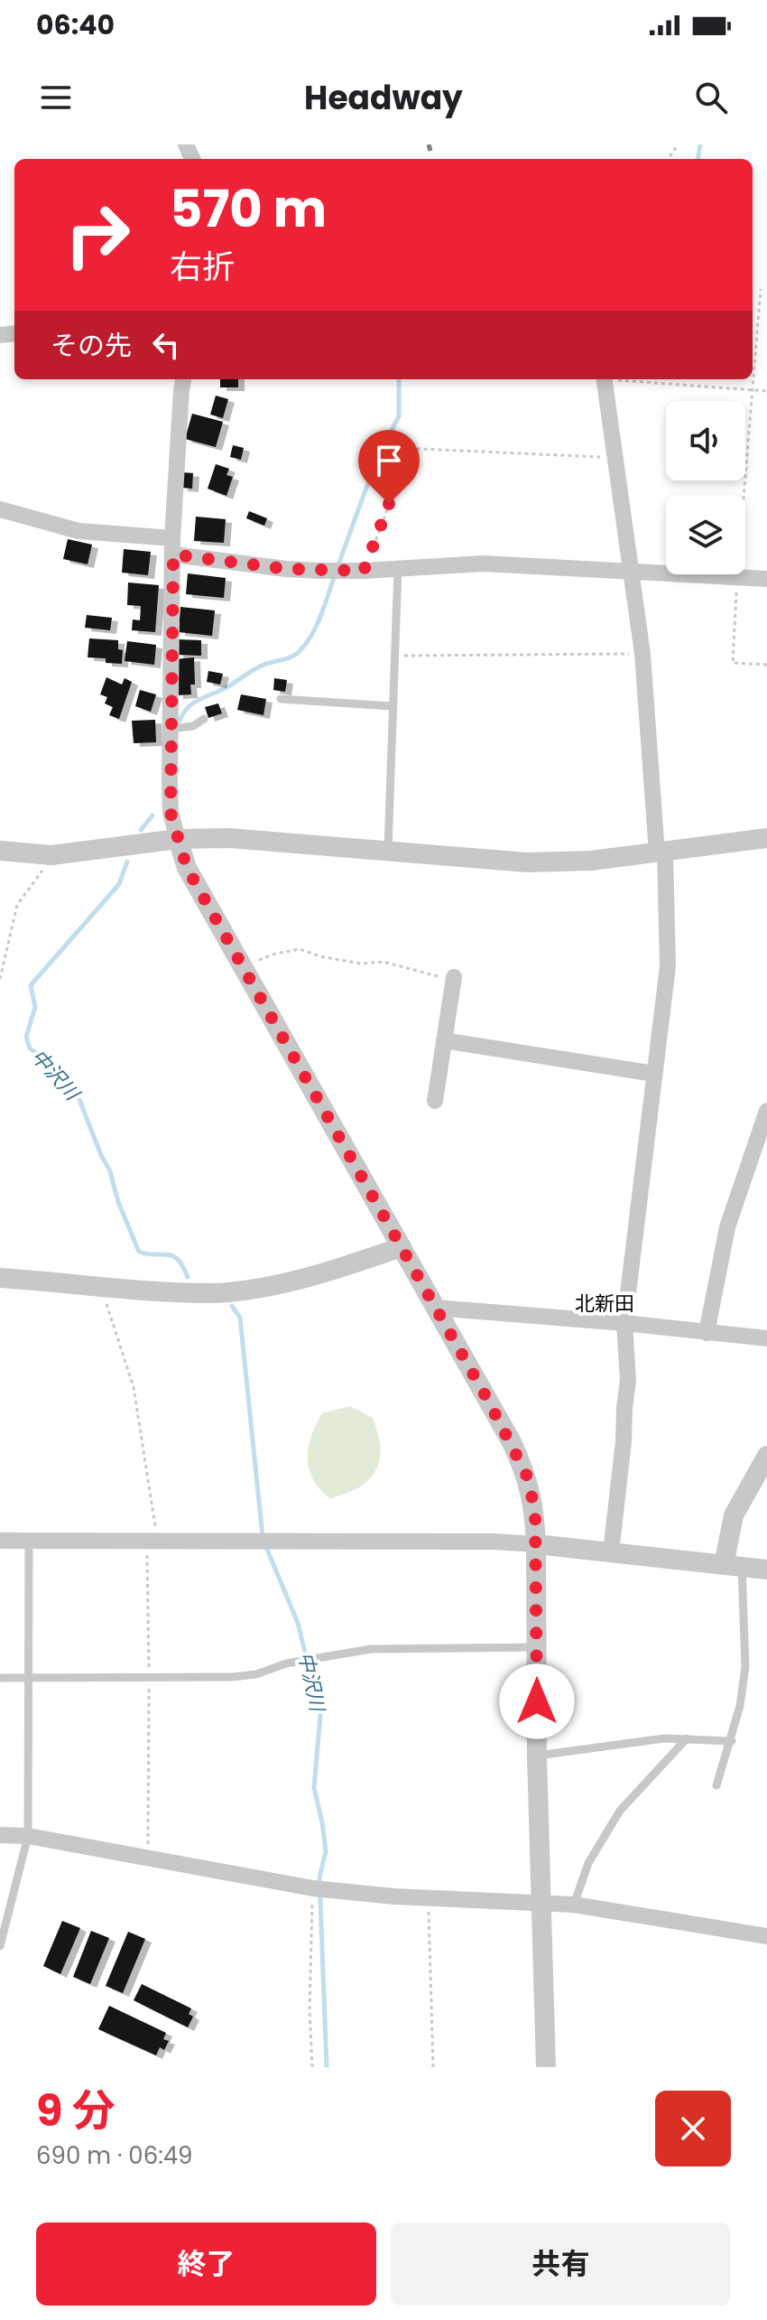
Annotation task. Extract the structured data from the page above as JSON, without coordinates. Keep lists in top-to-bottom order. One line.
{"districts":["北新田"],"water":["中沢川"],"page":{"status":"06:40","header":"Headway","turn":["570 m","右折"],"then":"その先","heading":["9 分","690 m · 06:49"],"buttons":["終了","共有"]}}
